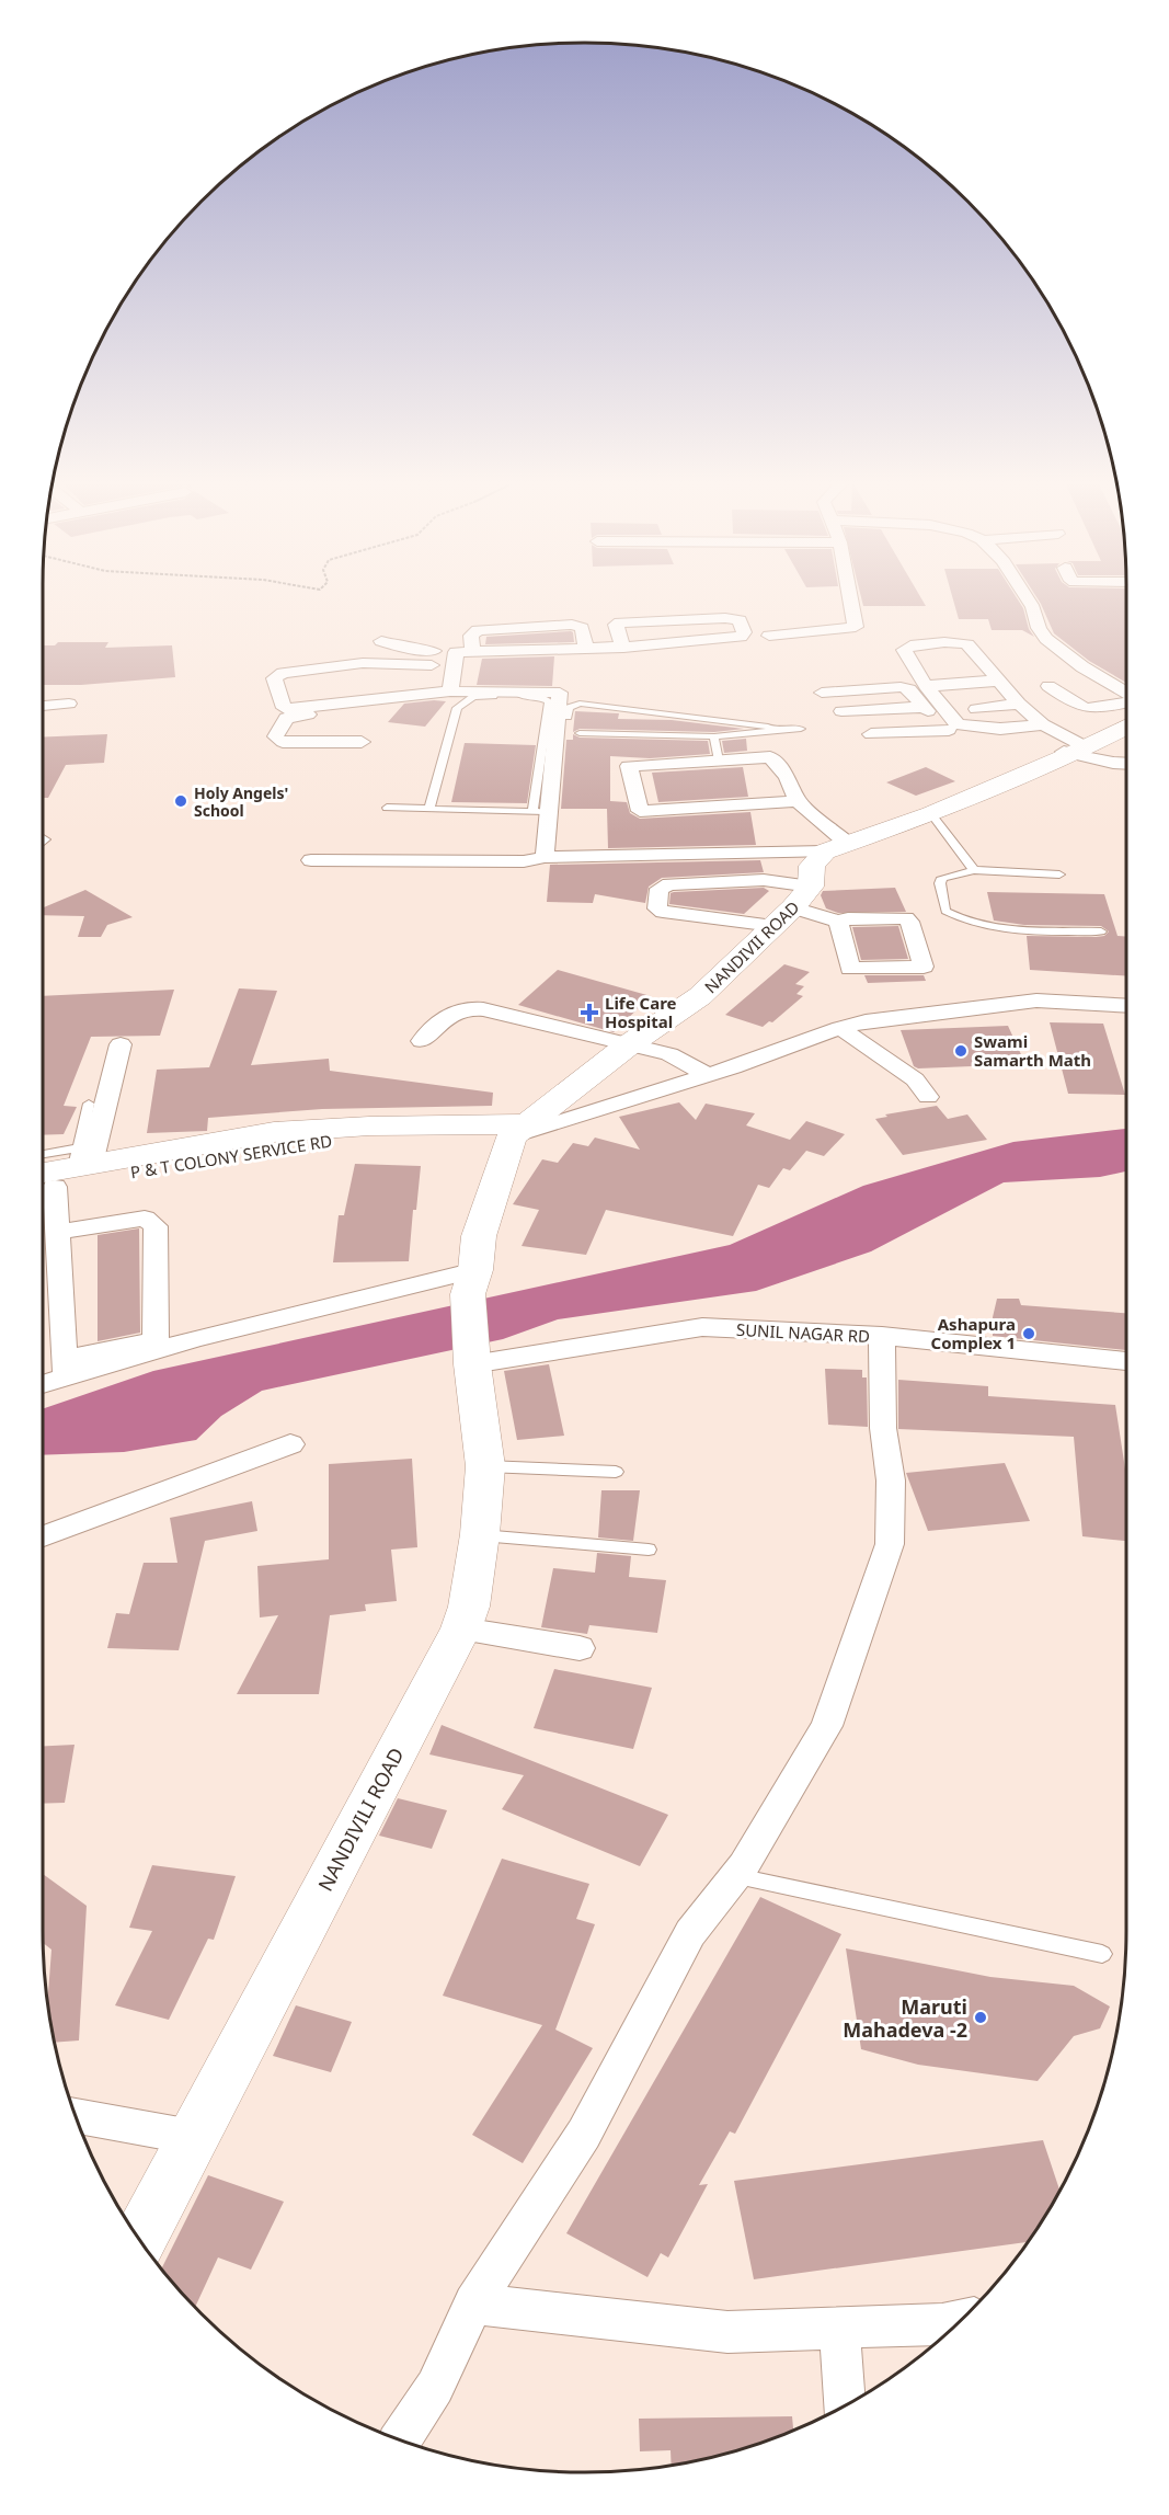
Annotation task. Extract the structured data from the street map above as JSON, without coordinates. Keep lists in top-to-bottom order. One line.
{"streets":{"street":["NANDIVII ROAD","P & T COLONY SERVICE RD","SUNIL NAGAR RD","NANDIVILI ROAD"]},"crossings":[["NANDIVII ROAD","P & T COLONY SERVICE RD"],["SUNIL NAGAR RD","NANDIVILI ROAD"]],"places":{"other":["Holy Angels' School","Swami Samarth Math","Ashapura Complex 1","Maruti Mahadeva -2"],"health":["Life Care Hospital"]}}
